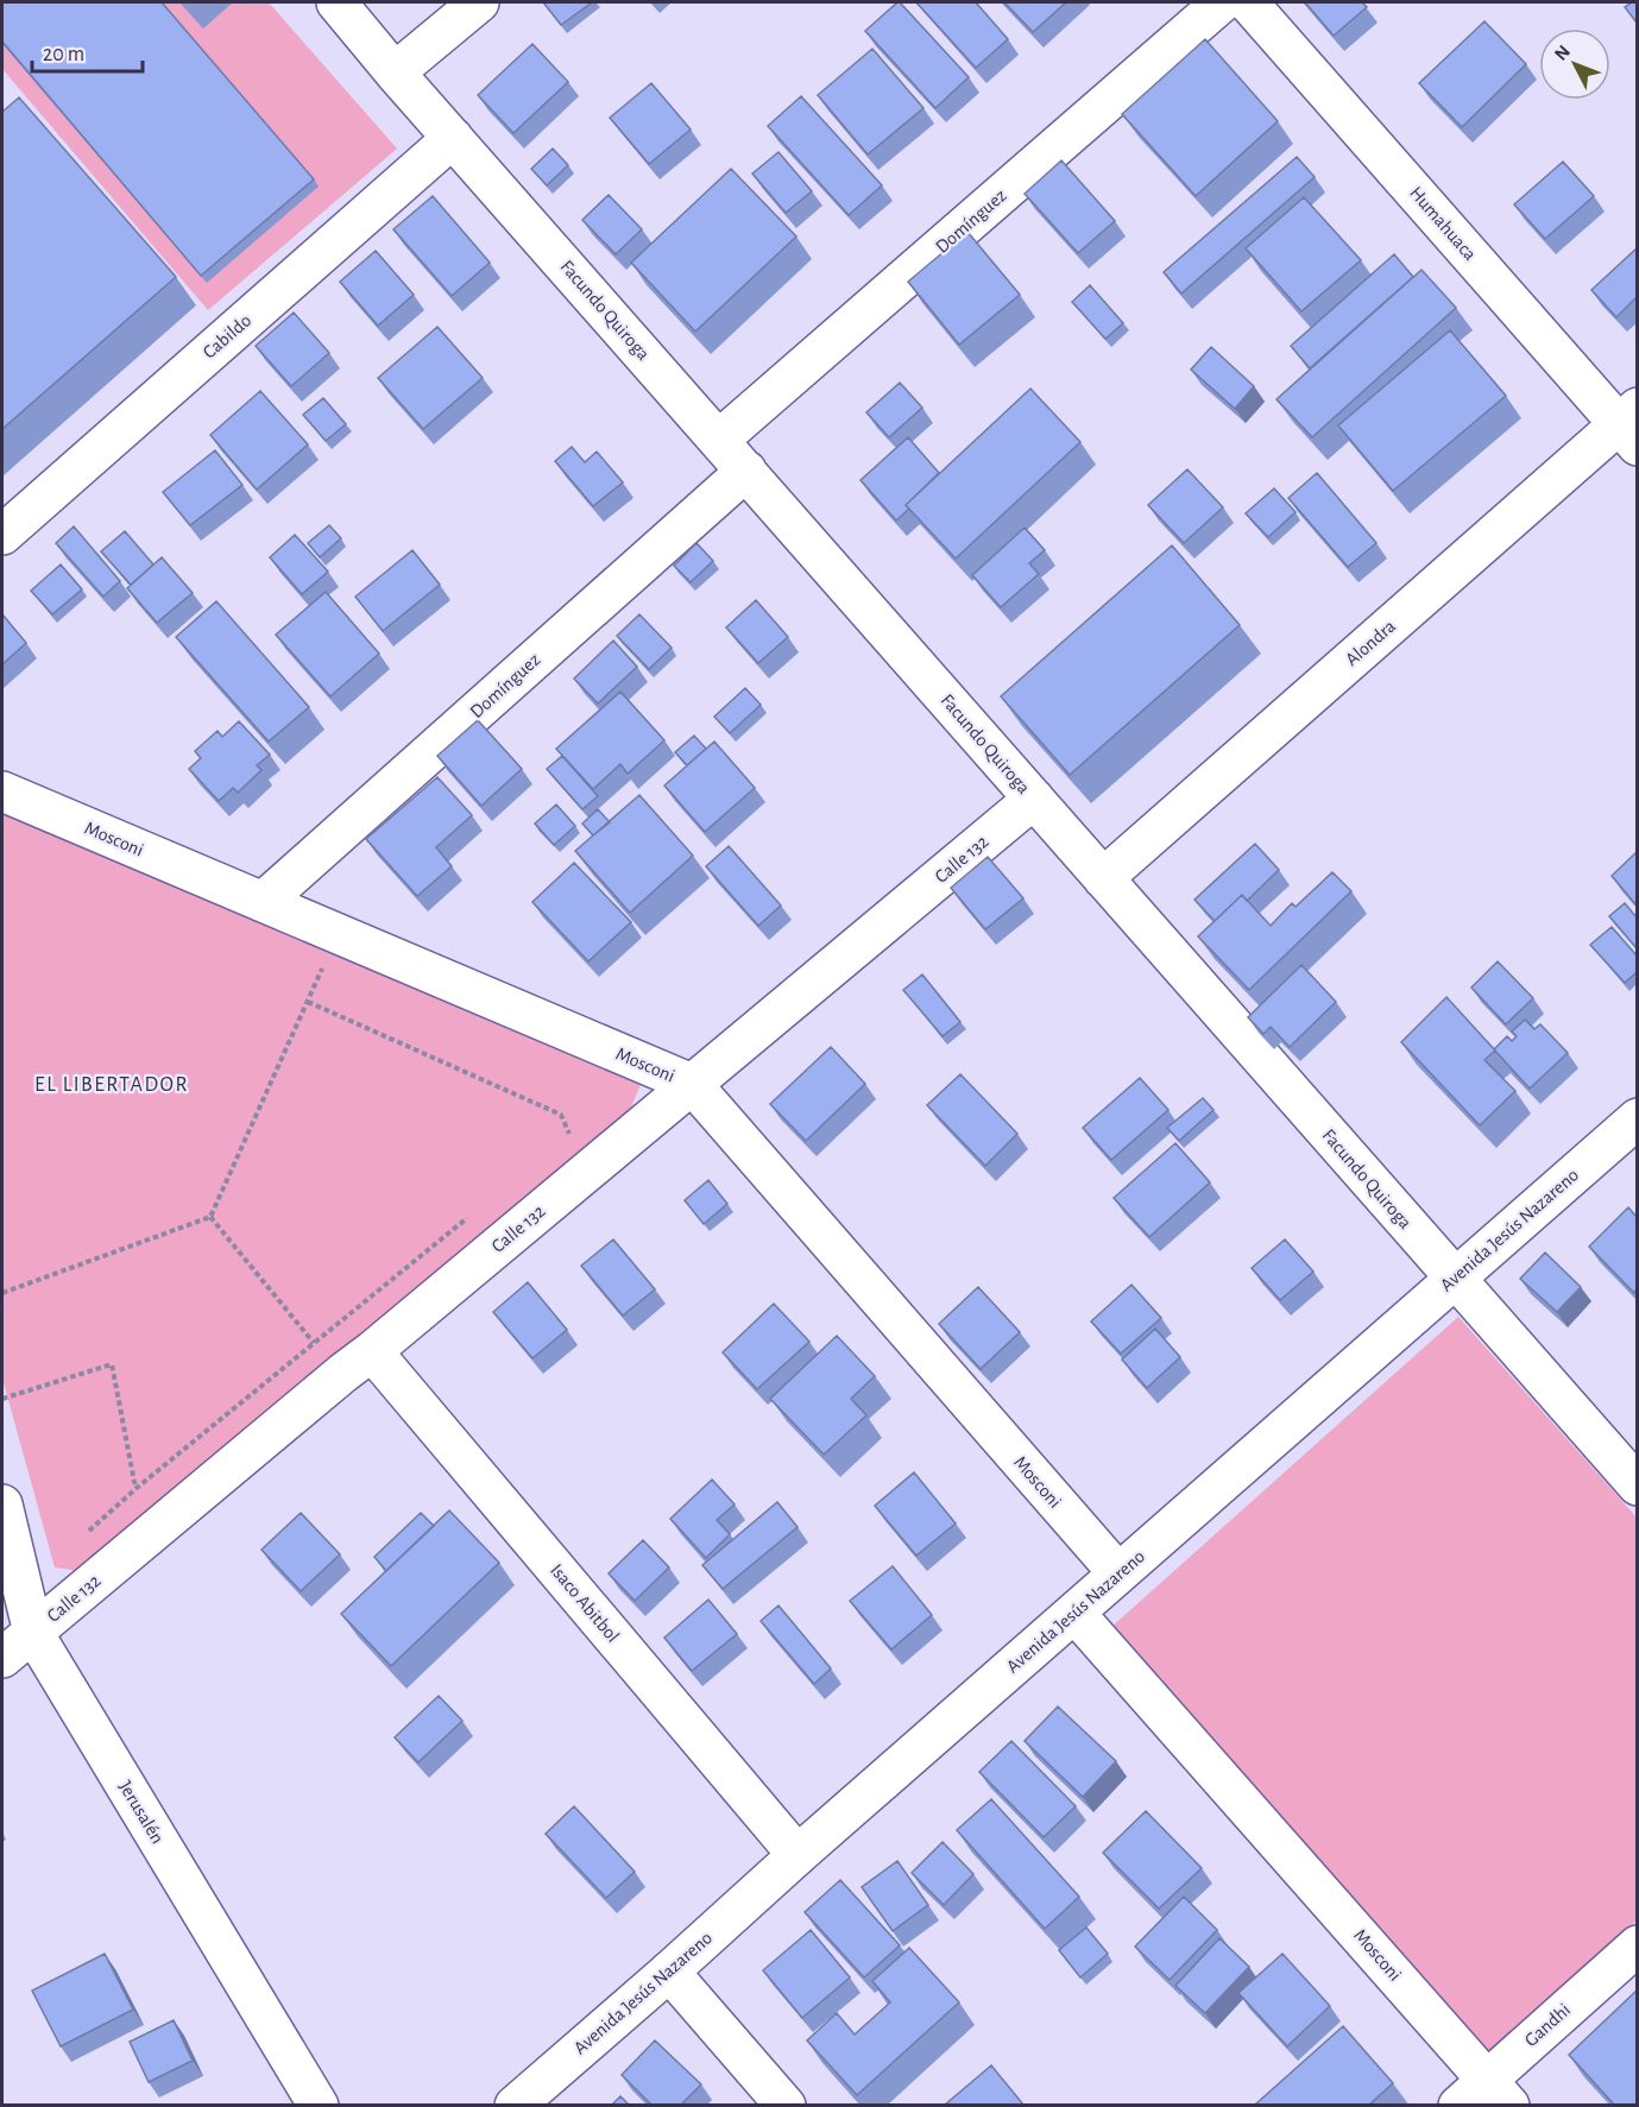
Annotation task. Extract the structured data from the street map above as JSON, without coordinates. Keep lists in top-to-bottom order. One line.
{"streets":{"street":["Domínguez","Humahuaca","Facundo Quiroga","Cabildo","Alondra","Mosconi","Calle 132","Avenida Jesús Nazareno","Isaco Abitbol","Jerusalén","Gandhi"]},"crossings":[["Domínguez","Facundo Quiroga"],["Domínguez","Mosconi"],["Humahuaca","Alondra"],["Facundo Quiroga","Cabildo"],["Facundo Quiroga","Alondra"],["Facundo Quiroga","Calle 132"],["Facundo Quiroga","Avenida Jesús Nazareno"],["Mosconi","Calle 132"],["Mosconi","Avenida Jesús Nazareno"],["Mosconi","Gandhi"],["Calle 132","Isaco Abitbol"],["Calle 132","Jerusalén"],["Avenida Jesús Nazareno","Isaco Abitbol"]],"districts":["EL LIBERTADOR"],"scale_bar":"20 m","north":"top left"}
